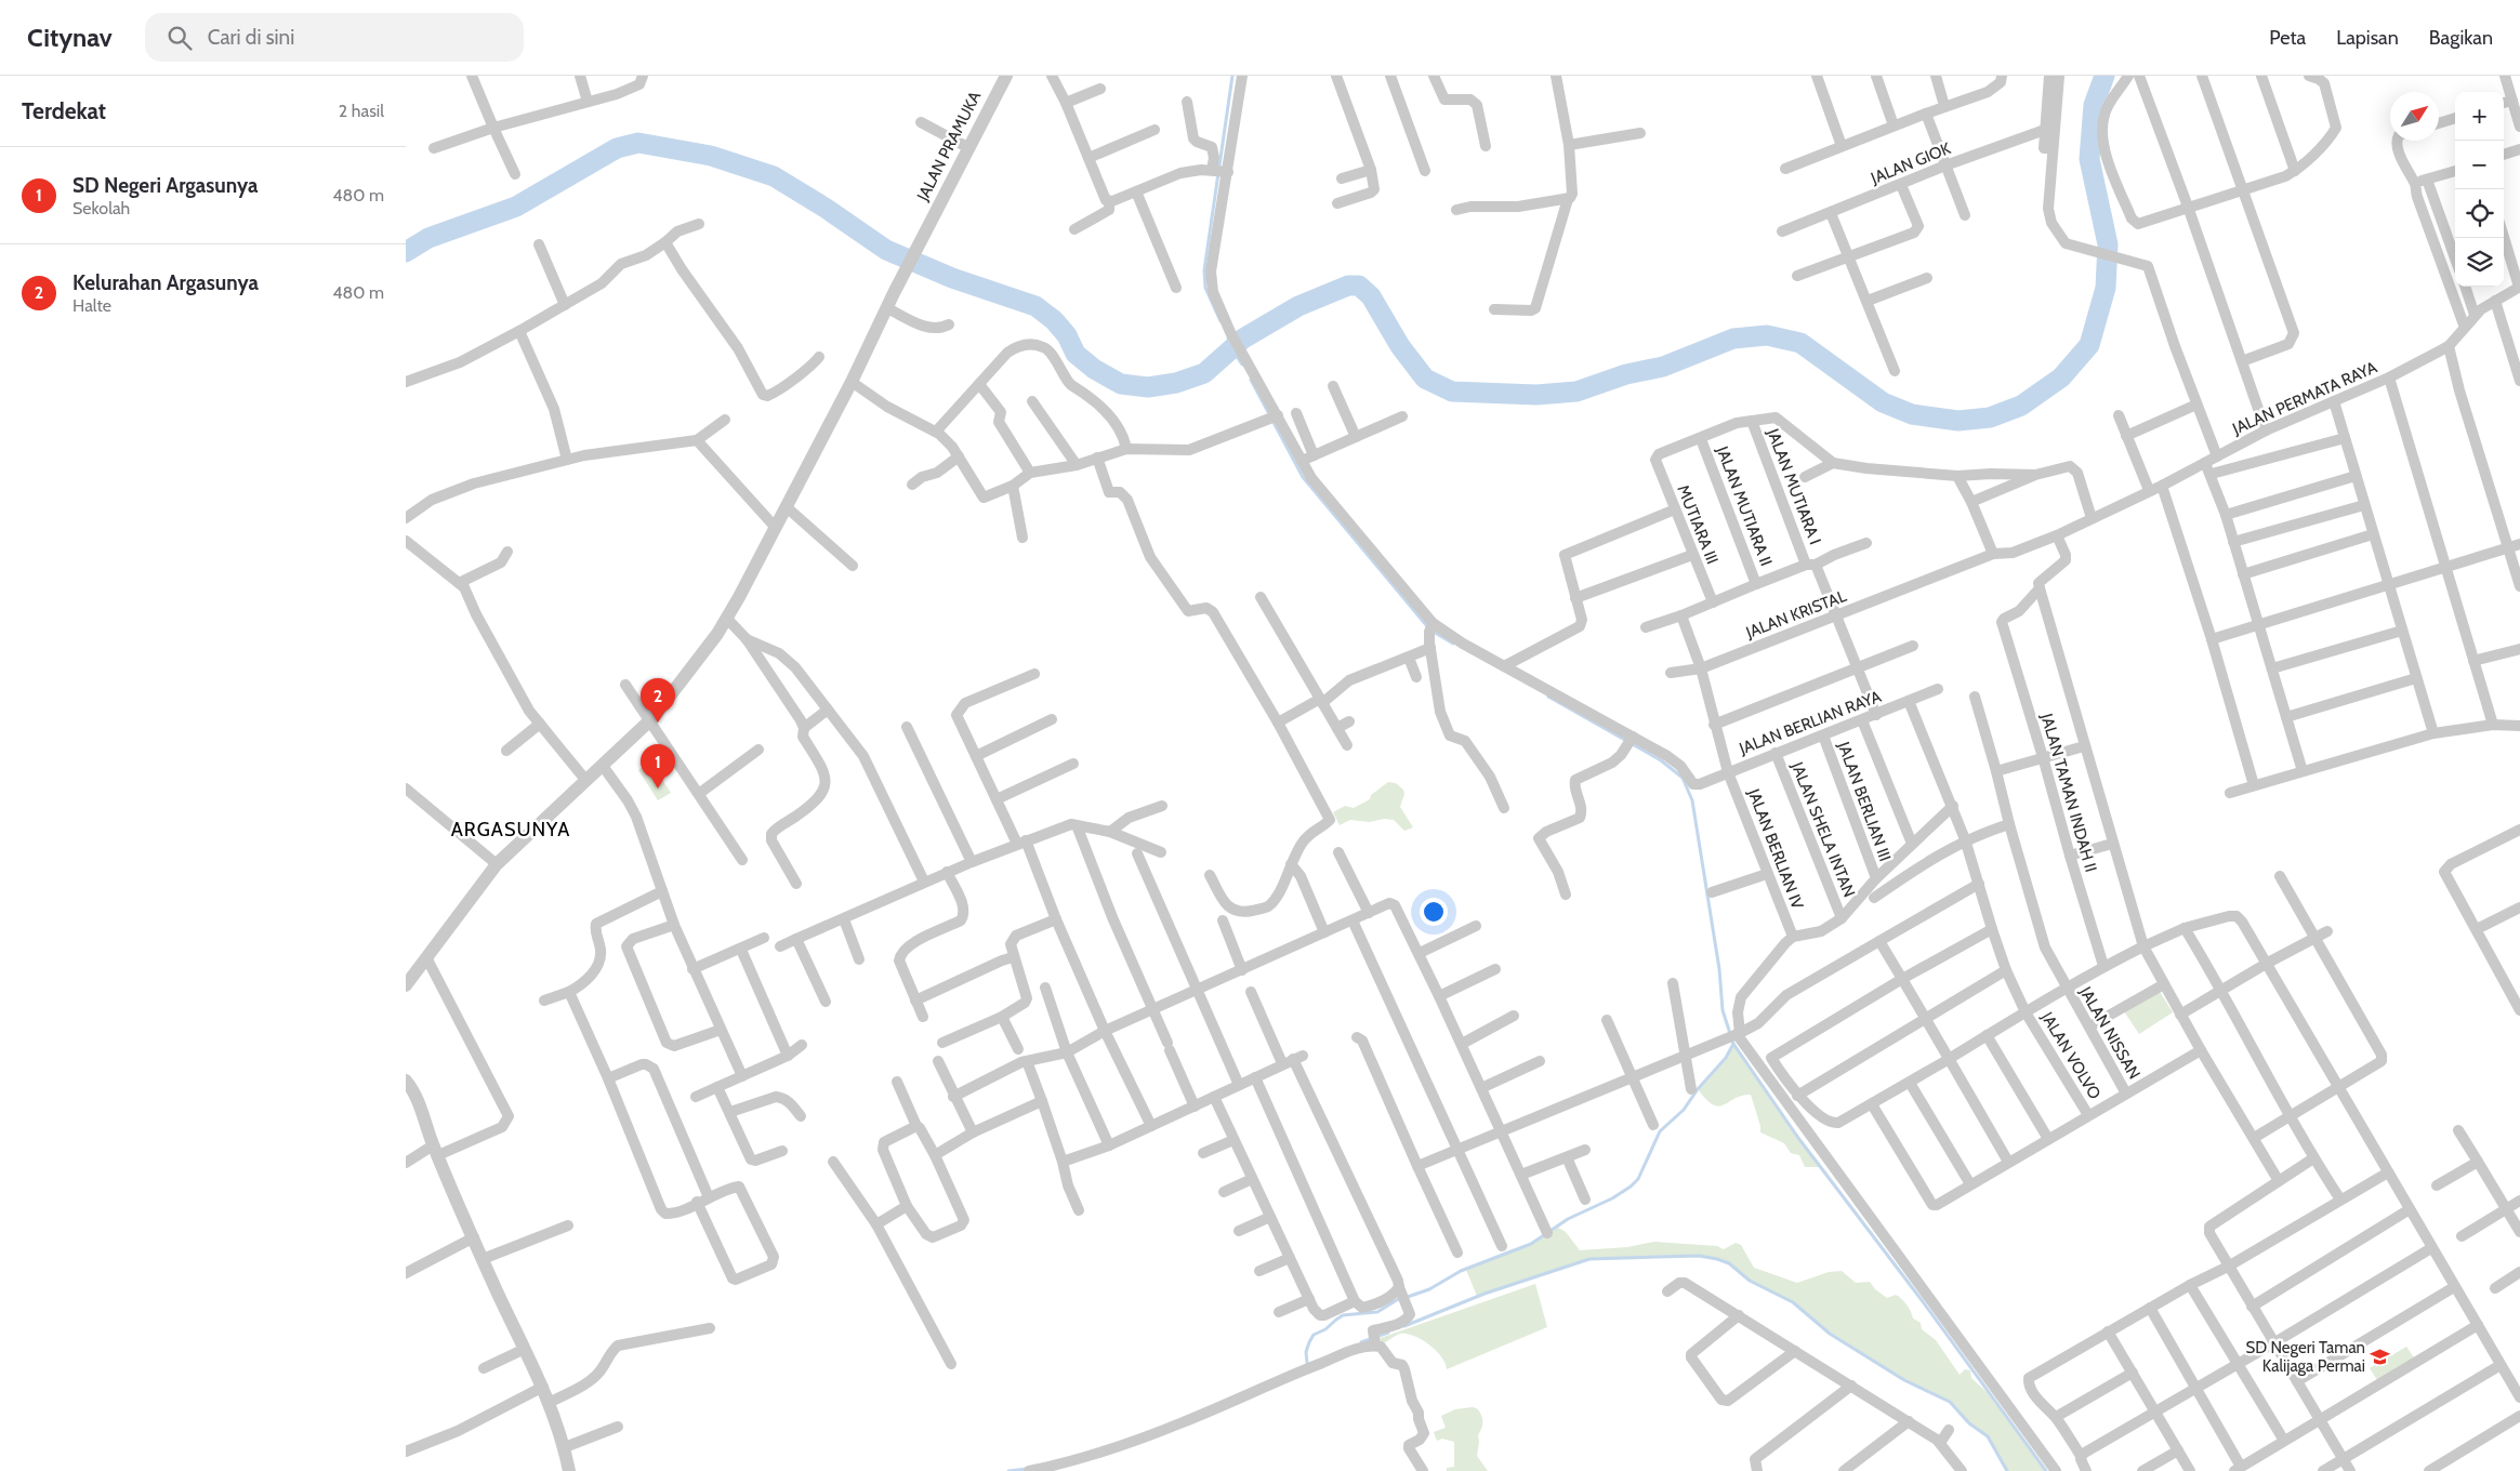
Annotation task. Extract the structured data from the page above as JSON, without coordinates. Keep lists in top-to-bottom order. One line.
{"streets":{"street":["JALAN PRAMUKA","JALAN GIOK","JALAN PERMATA RAYA","JALAN MUTIARA I","JALAN MUTIARA II","MUTIARA III","JALAN KRISTAL","JALAN BERLIAN RAYA","JALAN TAMAN INDAH II","JALAN BERLIAN III","JALAN SHELA INTAN","JALAN BERLIAN IV","JALAN NISSAN","JALAN VOLVO"]},"crossings":[["JALAN PERMATA RAYA","JALAN KRISTAL"],["JALAN MUTIARA I","JALAN KRISTAL"],["JALAN MUTIARA I","JALAN BERLIAN RAYA"],["JALAN MUTIARA II","MUTIARA III"],["JALAN KRISTAL","JALAN BERLIAN IV"],["JALAN BERLIAN RAYA","JALAN BERLIAN III"],["JALAN BERLIAN RAYA","JALAN SHELA INTAN"],["JALAN BERLIAN RAYA","JALAN BERLIAN IV"],["JALAN BERLIAN RAYA","JALAN VOLVO"]],"districts":["ARGASUNYA"],"places":{"school or university":["SD Negeri Taman Kalijaga Permai"]},"north":"top right","page":{"header":"Citynav","search":"Cari di sini","nav":["Peta","Lapisan","Bagikan"],"heading":["Terdekat","2 hasil"],"map_buttons":["+","−"],"list":[{"mark":"1","name":"SD Negeri Argasunya","note":"Sekolah","value":"480 m"},{"mark":"2","name":"Kelurahan Argasunya","note":"Halte","value":"480 m"}],"pins":["2","1"]}}
